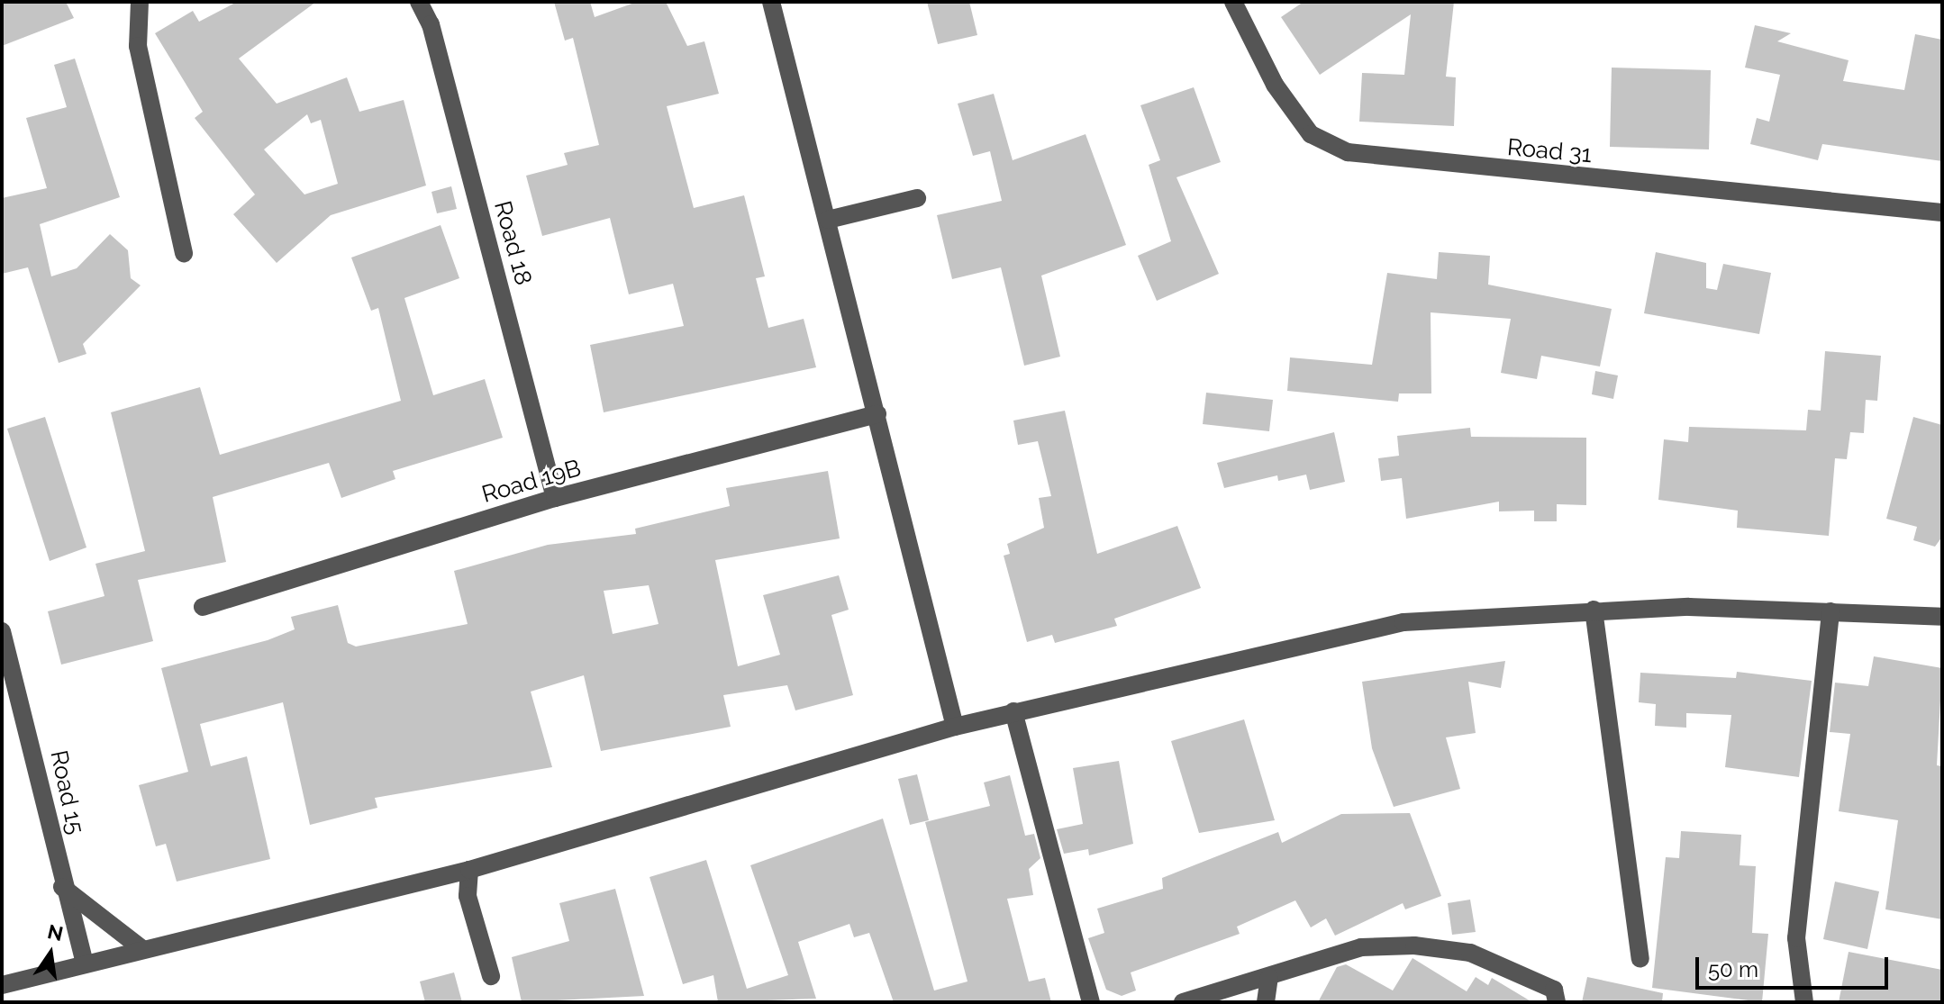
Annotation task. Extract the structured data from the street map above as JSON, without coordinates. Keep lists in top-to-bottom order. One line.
{"streets":{"street":["Road 31","Road 18","Road 19B","Road 15"]},"crossings":[["Road 18","Road 19B"]],"scale_bar":"50 m","north":"top"}
